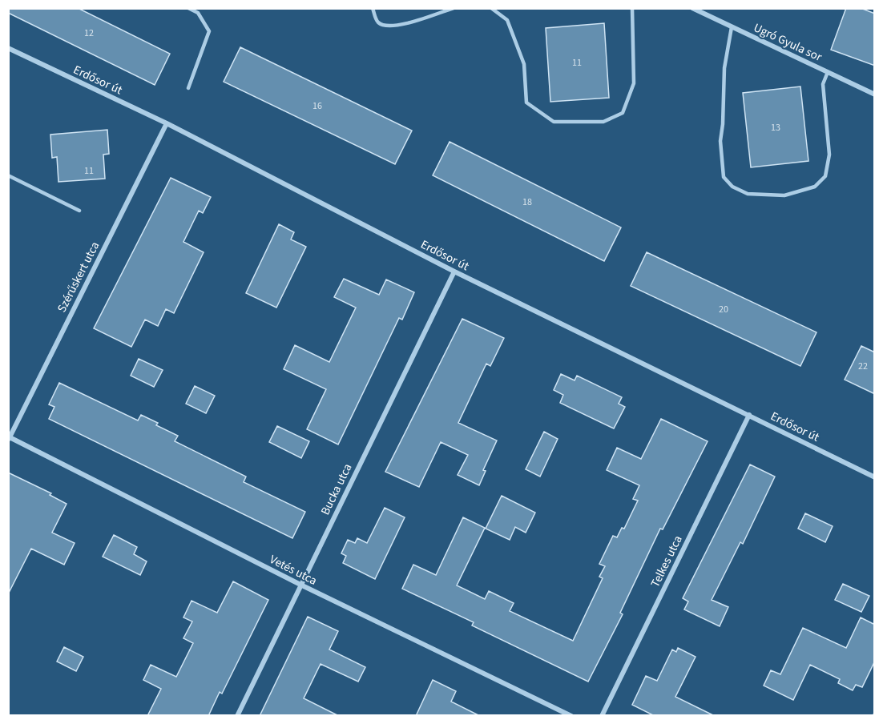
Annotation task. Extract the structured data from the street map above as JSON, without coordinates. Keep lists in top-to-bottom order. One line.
{"streets":{"street":["Ugró Gyula sor","Erdősor út","Szérűskert utca","Bucka utca","Telkes utca","Vetés utca"]},"crossings":[["Erdősor út","Szérűskert utca"],["Erdősor út","Bucka utca"],["Erdősor út","Telkes utca"],["Szérűskert utca","Vetés utca"],["Bucka utca","Vetés utca"]],"house_numbers":["12","11","16","13","11","18","20","22"]}
